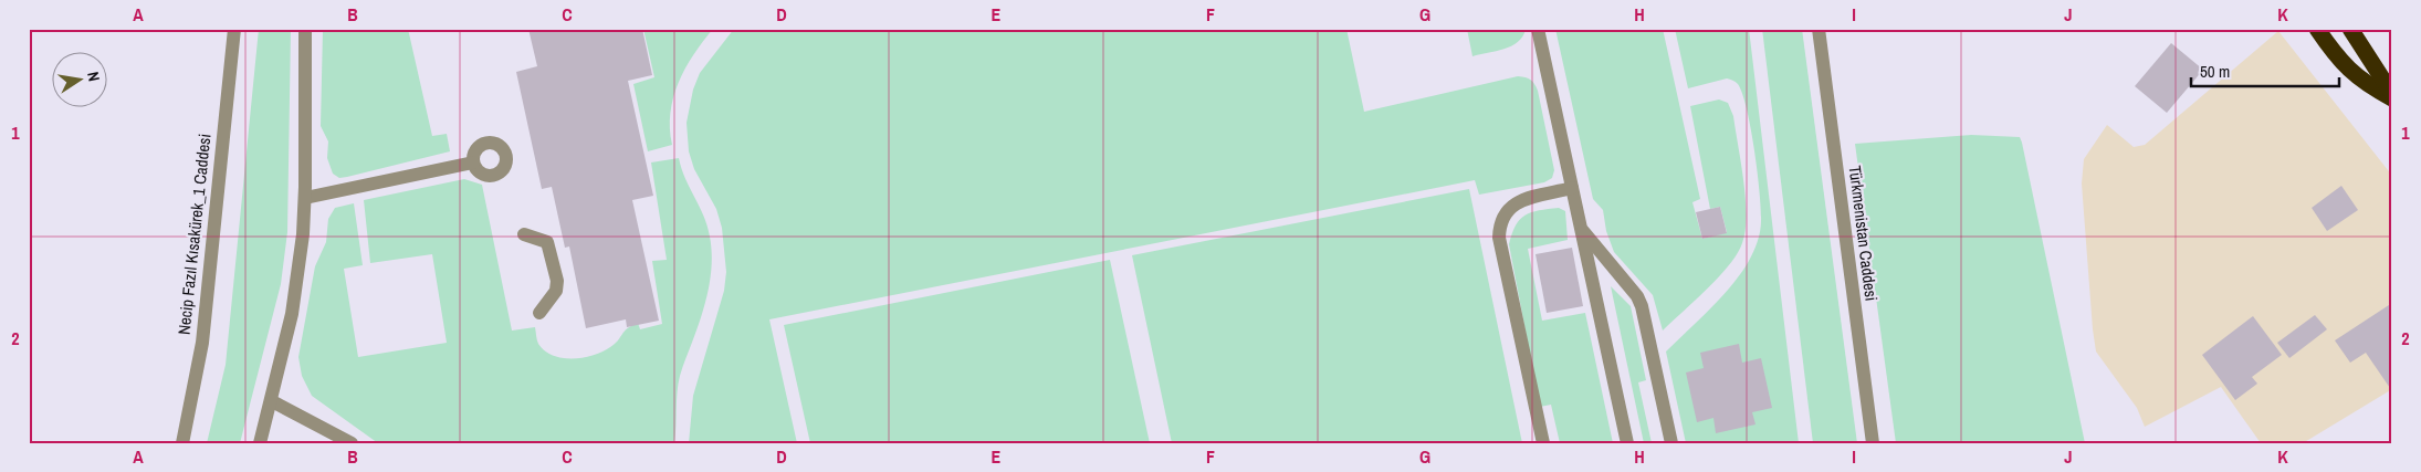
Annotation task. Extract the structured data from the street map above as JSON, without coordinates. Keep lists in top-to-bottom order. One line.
{"streets":{"street":["Türkmenistan Caddesi","Necip Fazıl Kısakürek_1 Caddesi"]},"scale_bar":"50 m","north":"right","grid":{"columns":["A","B","C","D","E","F","G","H","I","J","K"],"rows":["1","2"]}}
